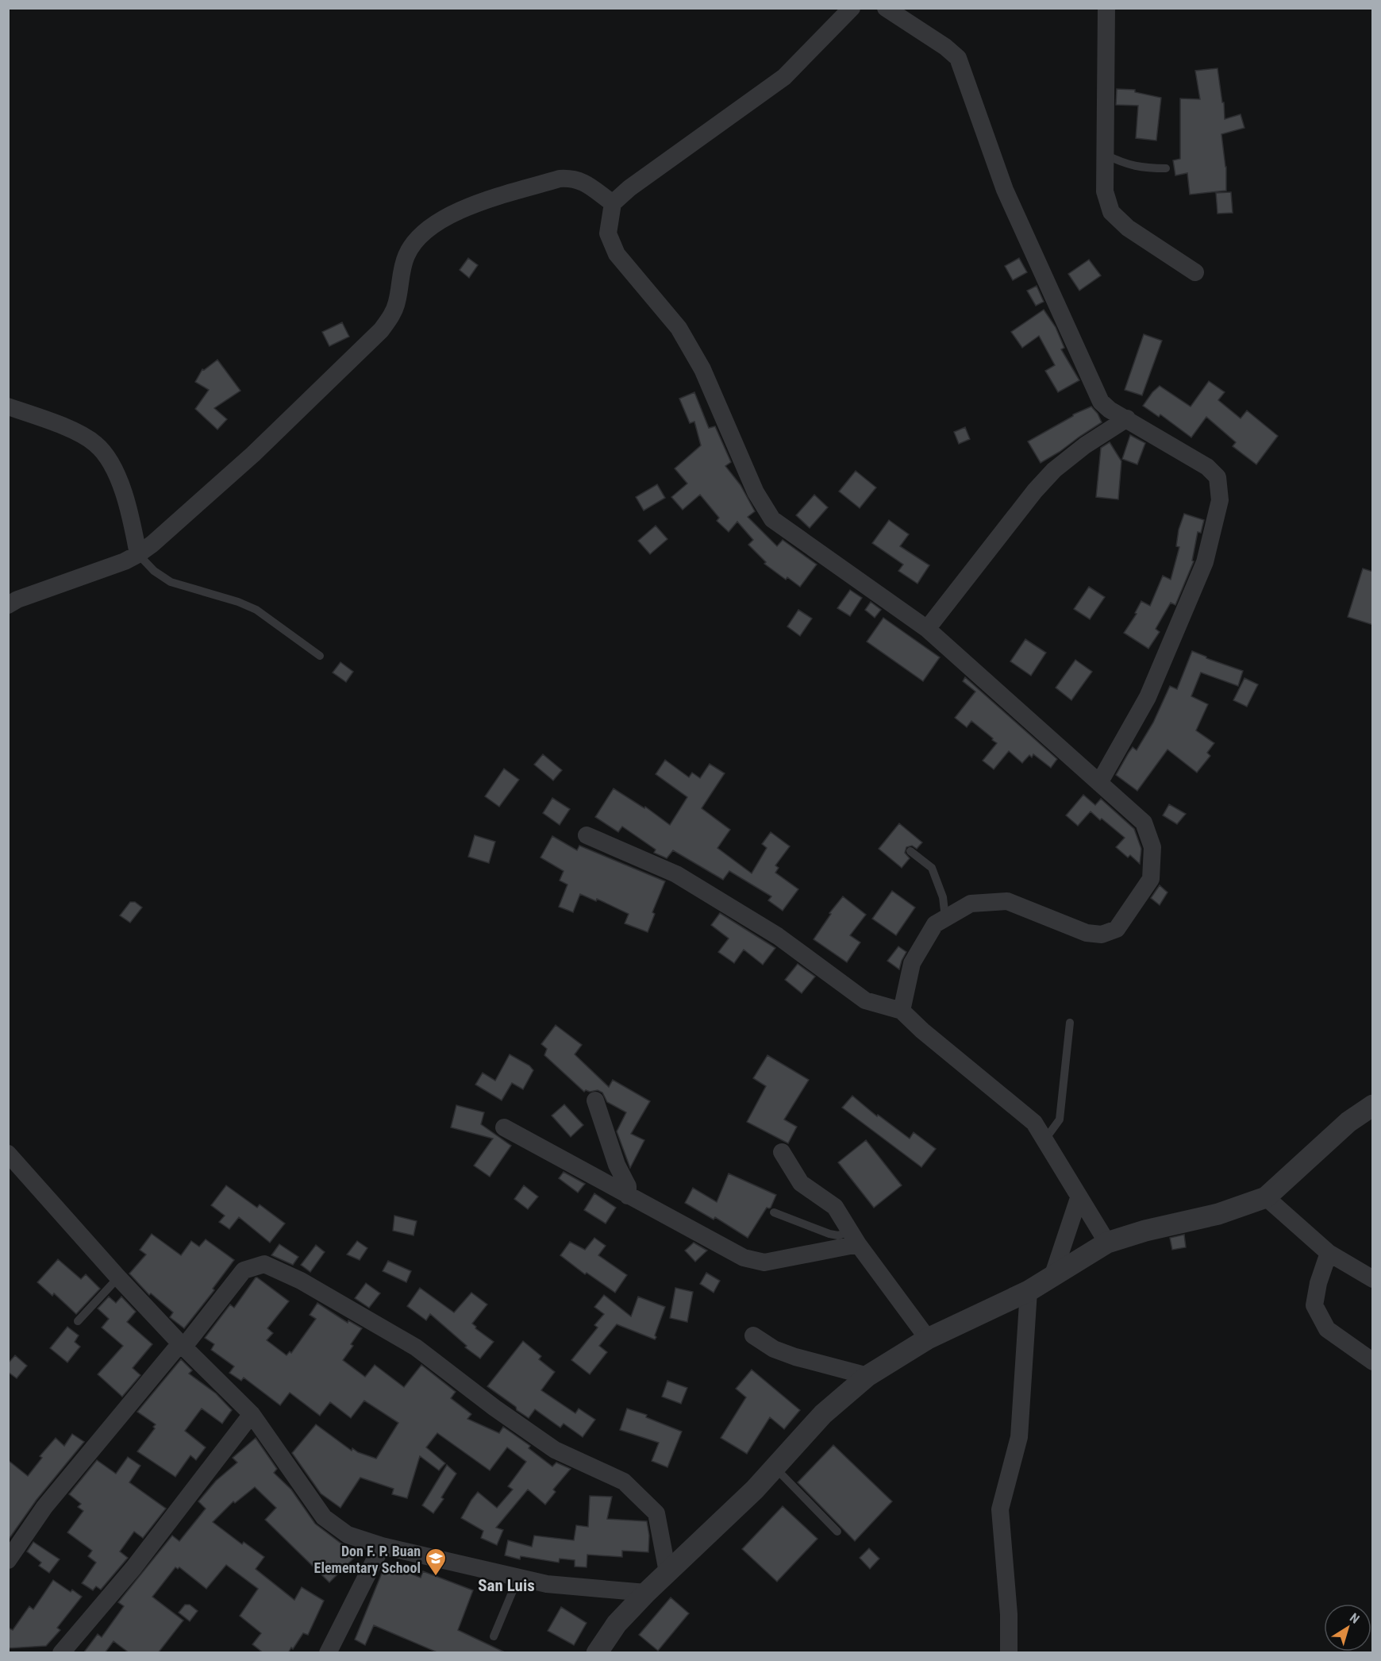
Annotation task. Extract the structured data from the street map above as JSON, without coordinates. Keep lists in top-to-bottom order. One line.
{"districts":["San Luis"],"places":{"school or university":["Don F. P. Buan Elementary School"]},"north":"top right"}
